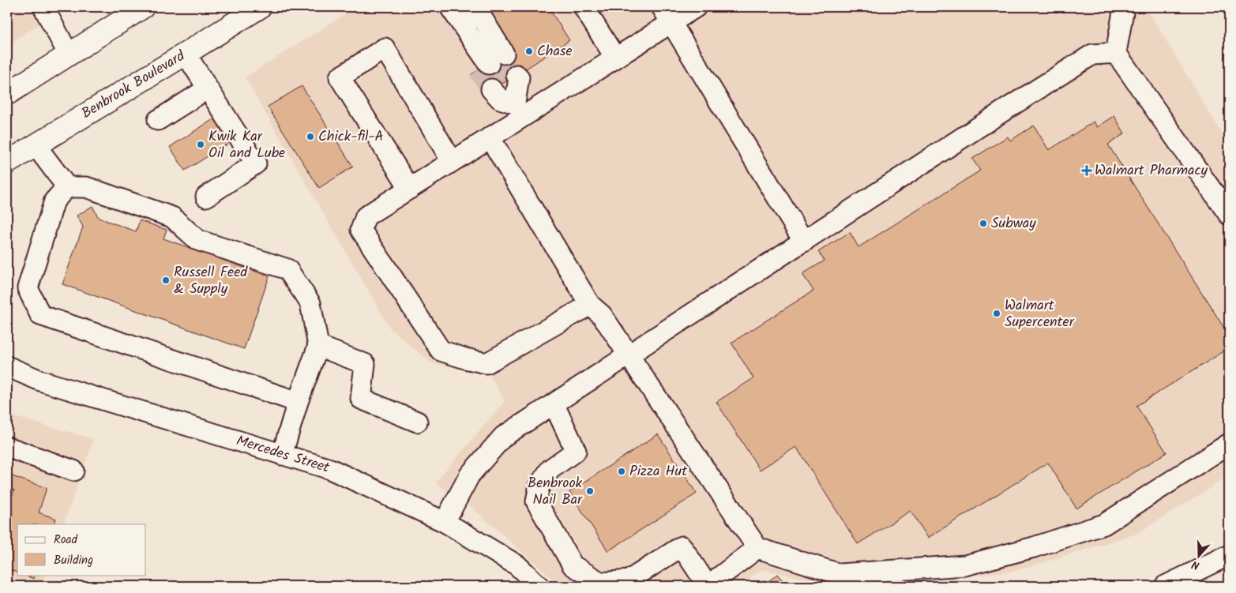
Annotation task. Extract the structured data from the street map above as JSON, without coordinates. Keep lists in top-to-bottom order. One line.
{"streets":{"highway":["Benbrook Boulevard"],"street":["Mercedes Street"]},"places":{"other":["Chase","Chick-fil-A","Kwik Kar Oil and Lube","Subway","Russell Feed & Supply","Walmart Supercenter","Pizza Hut","Benbrook Nail Bar"],"health":["Walmart Pharmacy"]},"legend":["Road","Building"],"north":"bottom"}
